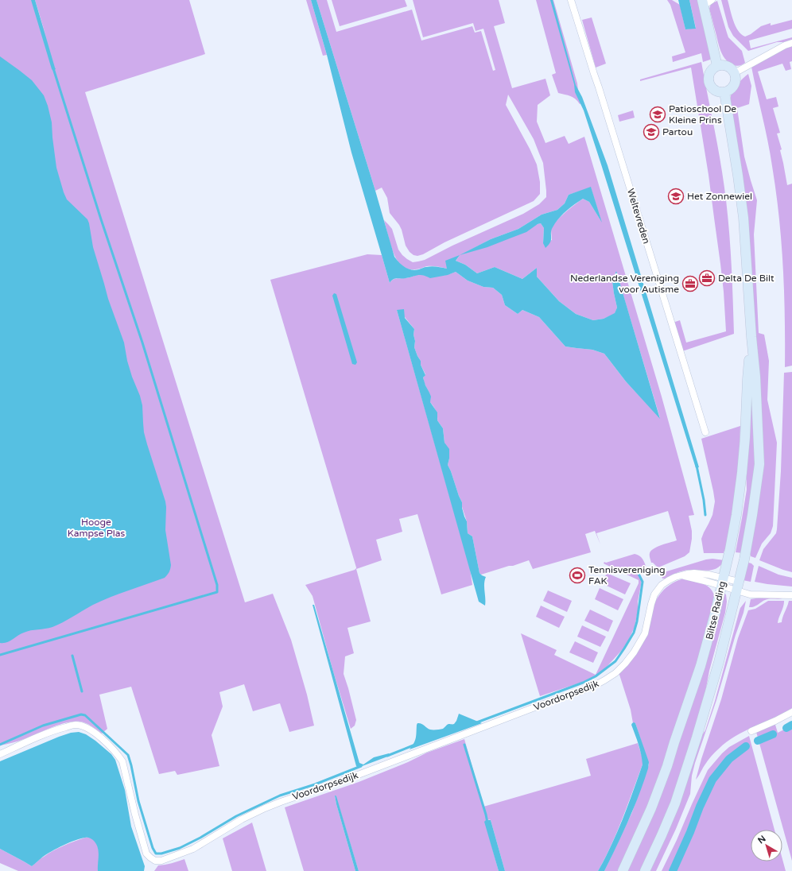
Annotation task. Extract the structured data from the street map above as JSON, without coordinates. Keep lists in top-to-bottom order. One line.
{"streets":{"main road":["Biltse Rading"],"street":["Weltevreden","Voordorpsedijk"]},"crossings":[["Biltse Rading","Voordorpsedijk"]],"parks":["Hooge Kampse Plas"],"places":{"school or university":["Patioschool De Kleine Prins","Partou","Het Zonnewiel"],"office":["Delta De Bilt","Nederlandse Vereniging voor Autisme"],"sports":["Tennisvereniging FAK"]},"north":"top left"}
